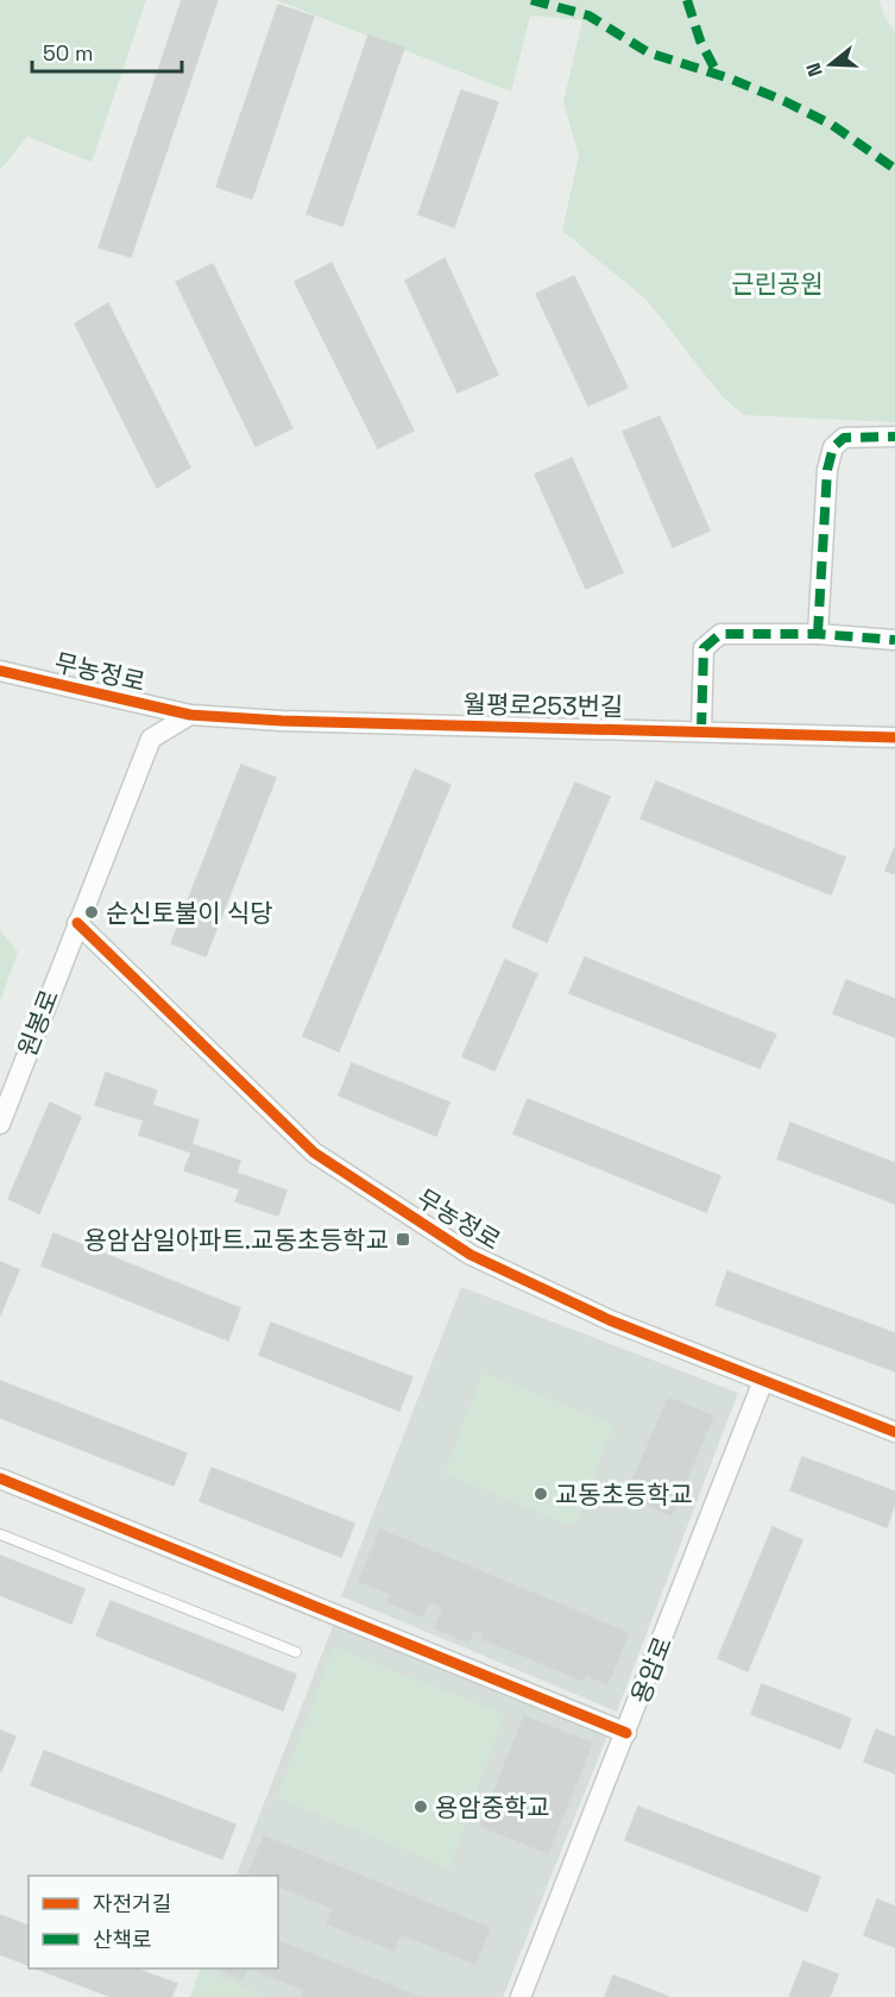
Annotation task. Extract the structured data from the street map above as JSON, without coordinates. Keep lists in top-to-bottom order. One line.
{"streets":{"street":["무농정로","월평로253번길","원봉로","용암로"]},"crossings":[["무농정로","월평로253번길"],["무농정로","원봉로"],["무농정로","용암로"]],"parks":["근린공원"],"places":{"other":["순신토불이 식당","교동초등학교","용암중학교"],"transit":["용암삼일아파트.교동초등학교"]},"legend":["자전거길","산책로"],"scale_bar":"50 m","north":"left"}
